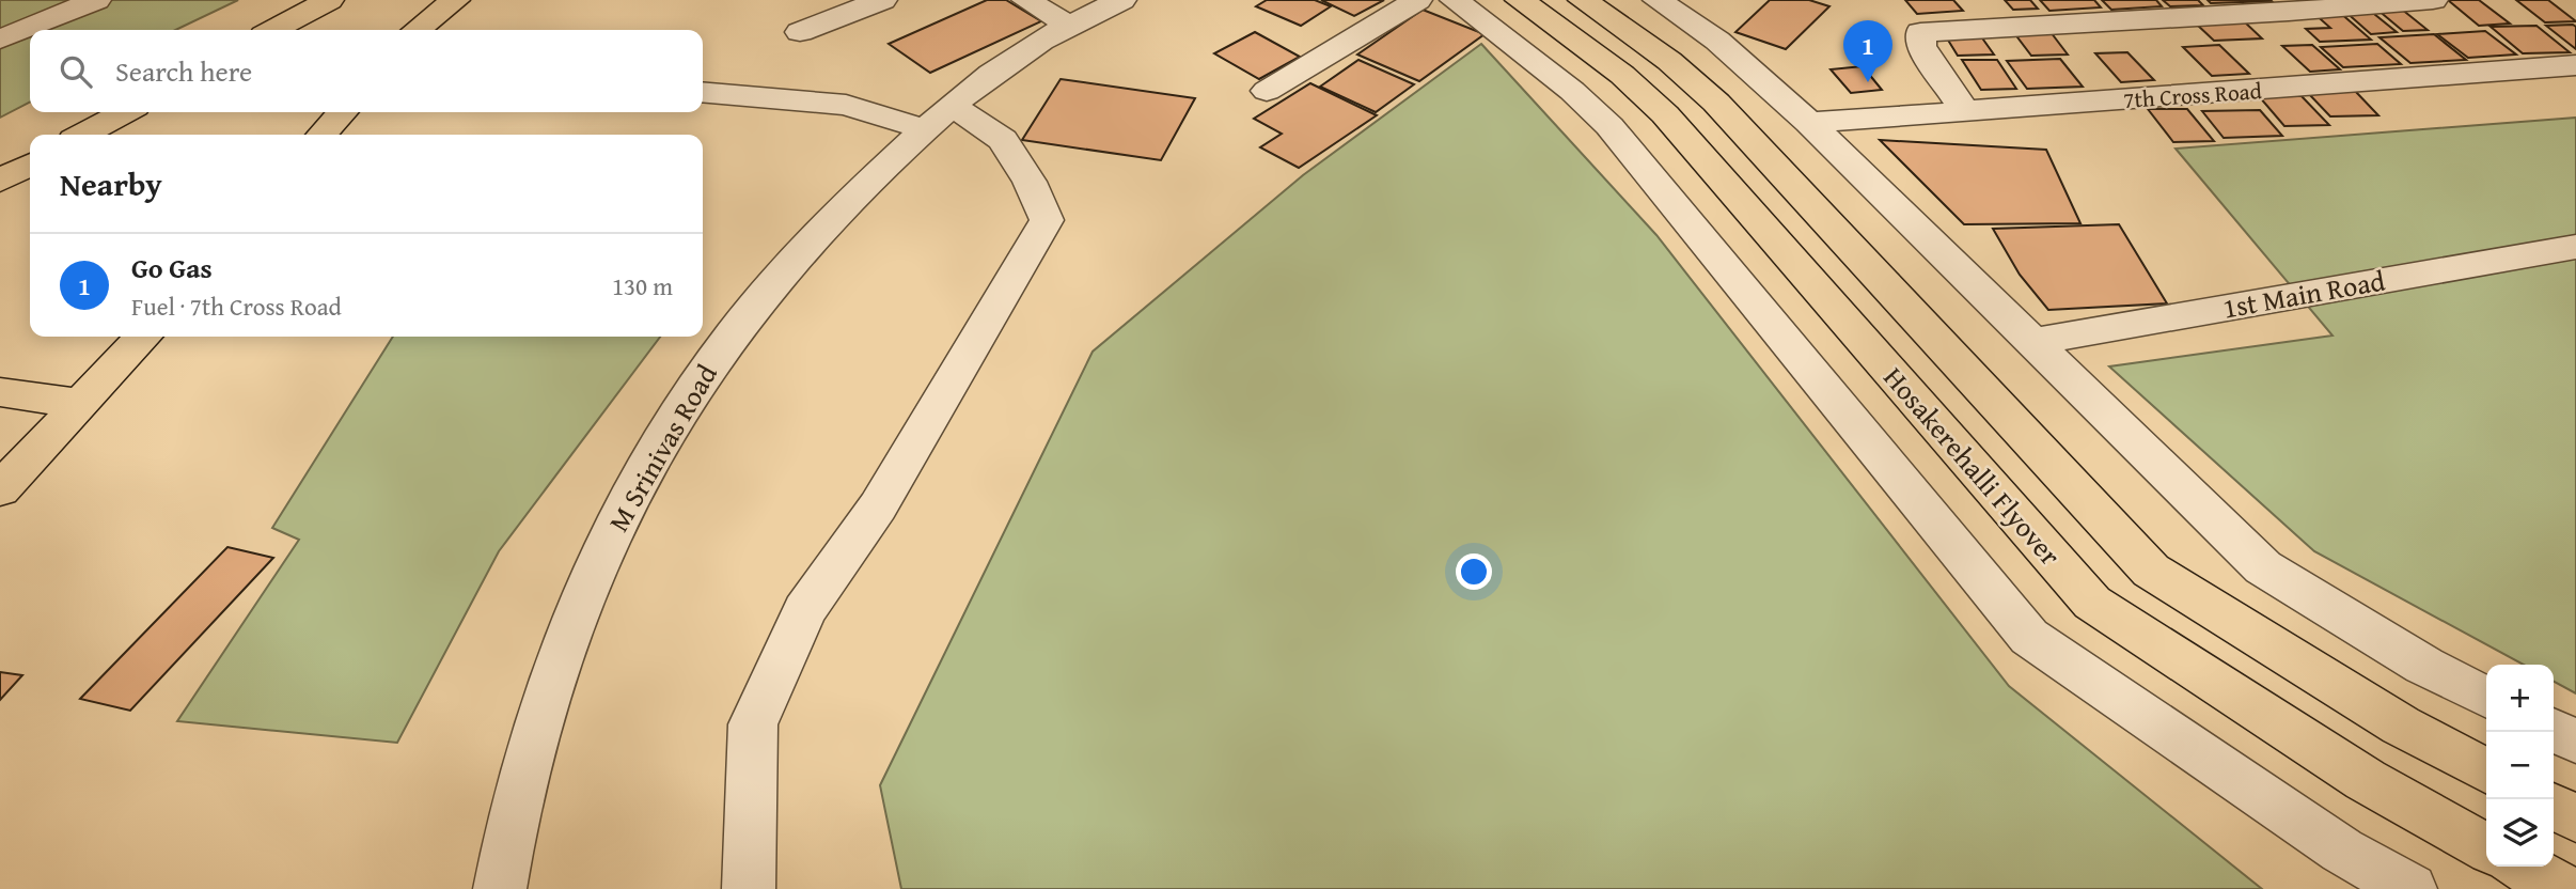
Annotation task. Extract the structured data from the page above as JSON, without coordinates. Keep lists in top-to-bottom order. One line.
{"streets":{"highway":["Hosakerehalli Flyover"],"street":["7th Cross Road","1st Main Road","M Srinivas Road"]},"page":{"pins":"1","search":"Search here","heading":"Nearby","list":[{"mark":"1","name":"Go Gas","note":"Fuel · 7th Cross Road","value":"130 m"}],"map_buttons":["+","−"]}}
